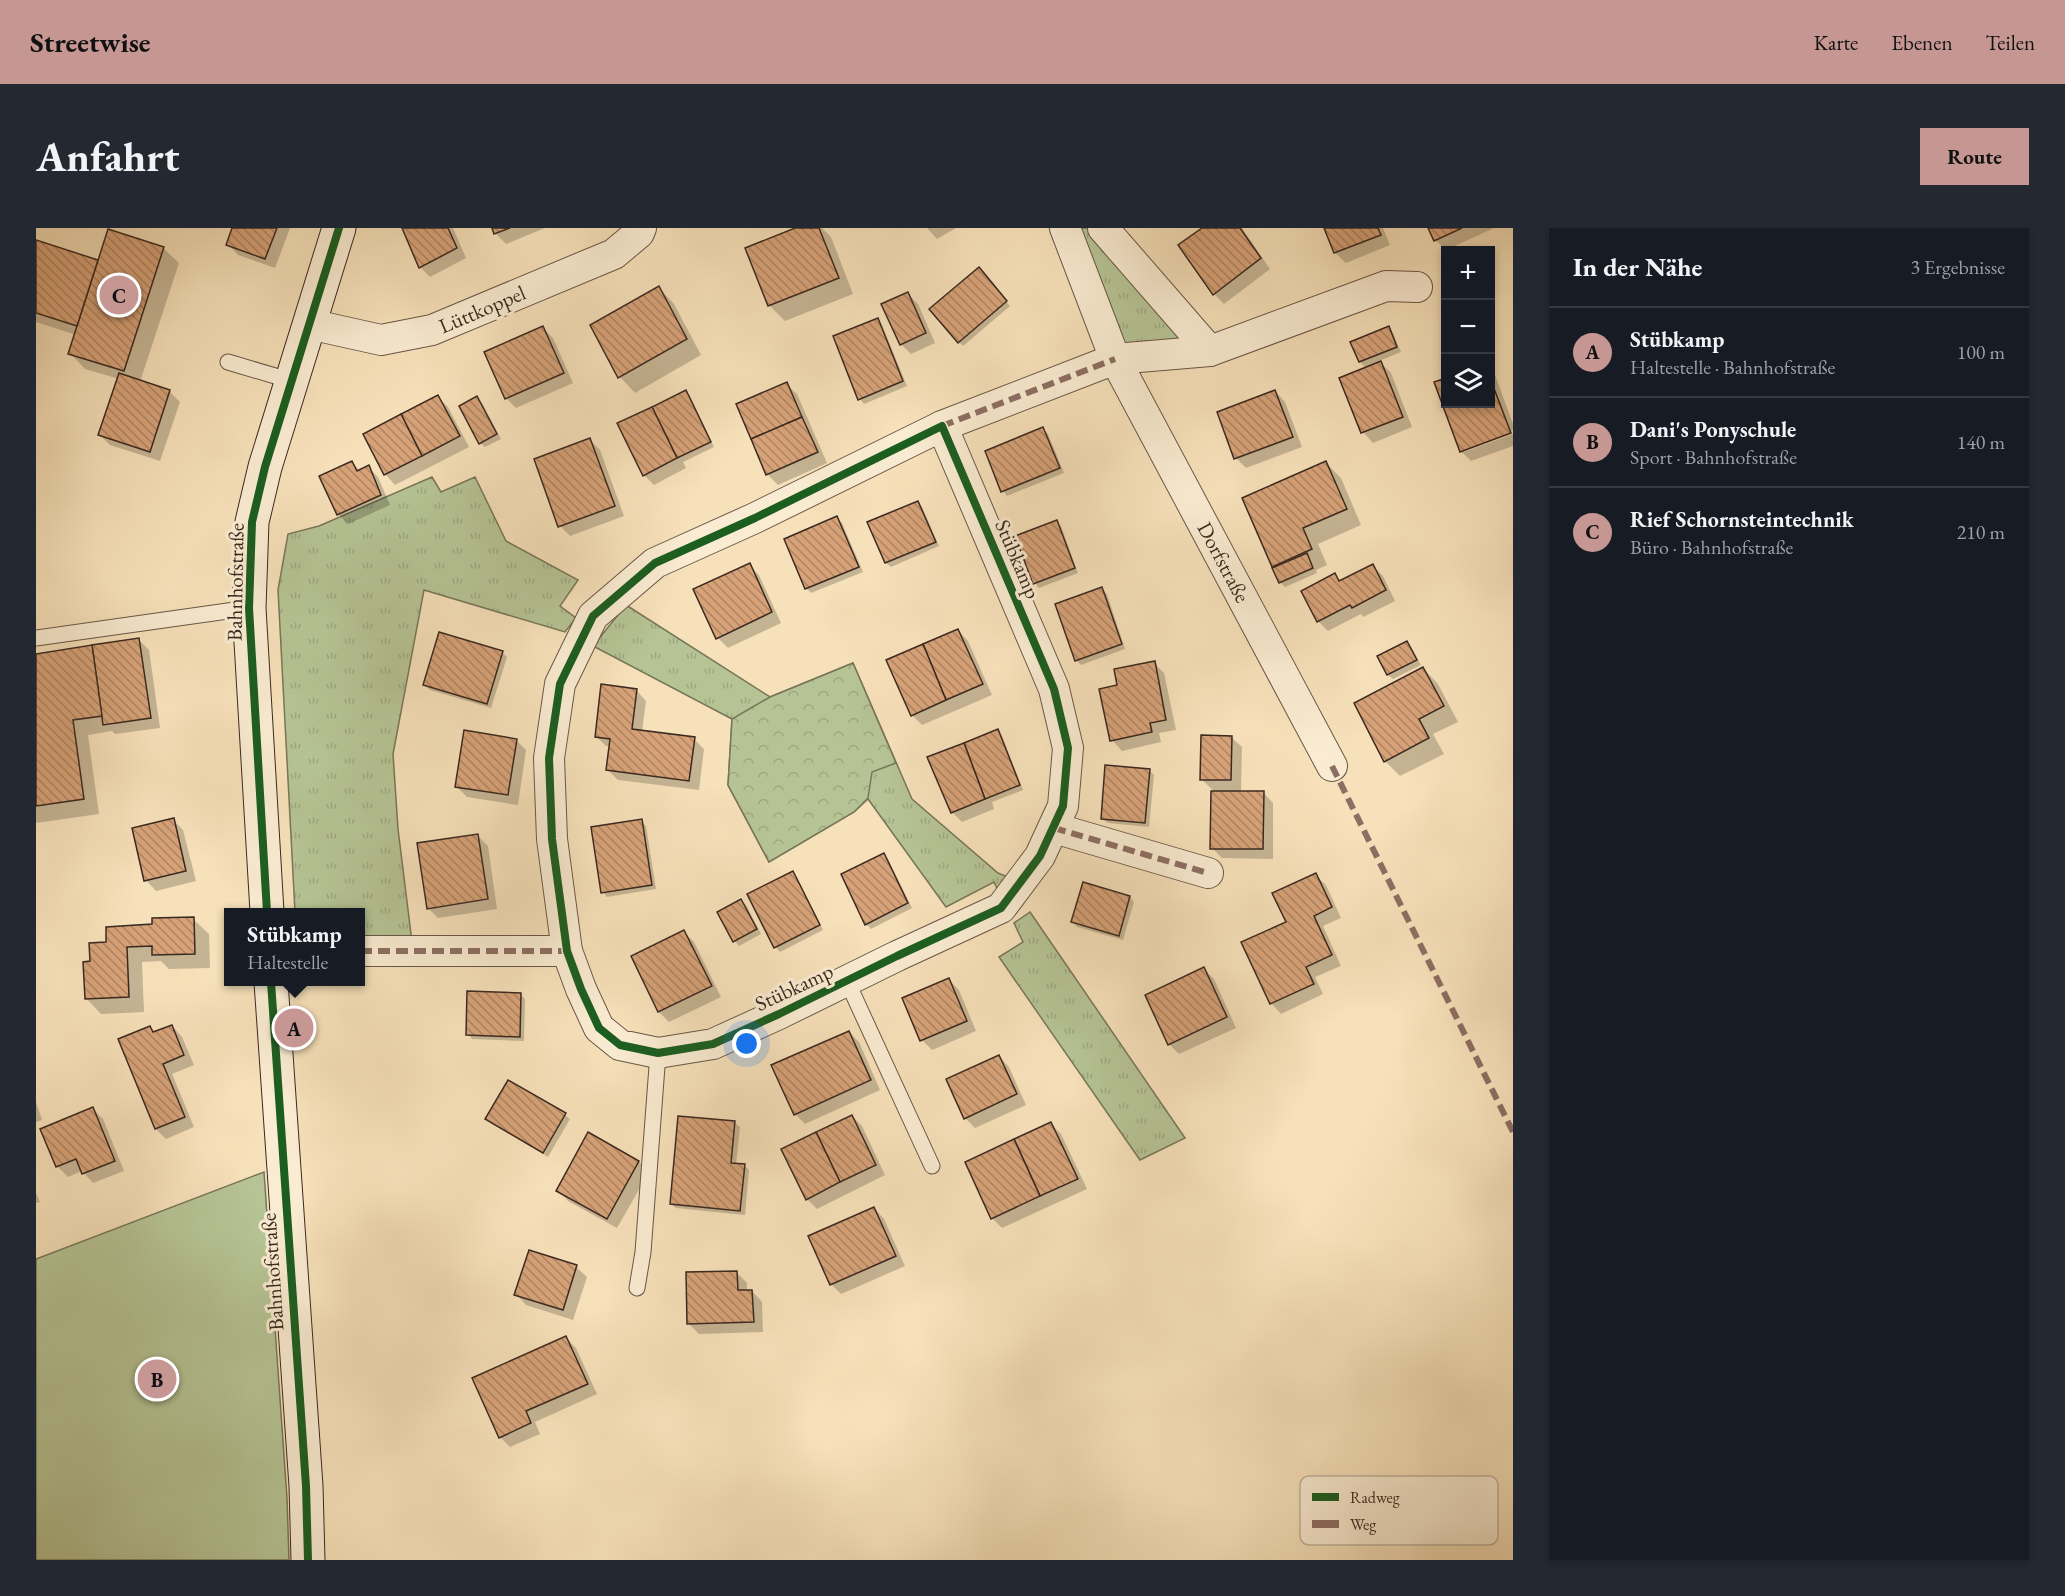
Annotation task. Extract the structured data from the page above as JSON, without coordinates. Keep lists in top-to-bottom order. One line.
{"streets":{"main road":["Bahnhofstraße"],"street":["Lüttkoppel","Stübkamp","Dorfstraße"]},"crossings":[["Lüttkoppel","Bahnhofstraße"],["Stübkamp","Dorfstraße"]],"legend":["Radweg","Weg"],"page":{"header":"Streetwise","nav":["Karte","Ebenen","Teilen"],"buttons":"Route","title":"Anfahrt","heading":["In der Nähe","3 Ergebnisse"],"map_buttons":["+","−"],"pins":["C","A","B"],"list":[{"mark":"A","name":"Stübkamp","note":"Haltestelle · Bahnhofstraße","value":"100 m"},{"mark":"B","name":"Dani's Ponyschule","note":"Sport · Bahnhofstraße","value":"140 m"},{"mark":"C","name":"Rief Schornsteintechnik","note":"Büro · Bahnhofstraße","value":"210 m"}],"popup":["Stübkamp","Haltestelle"]}}
